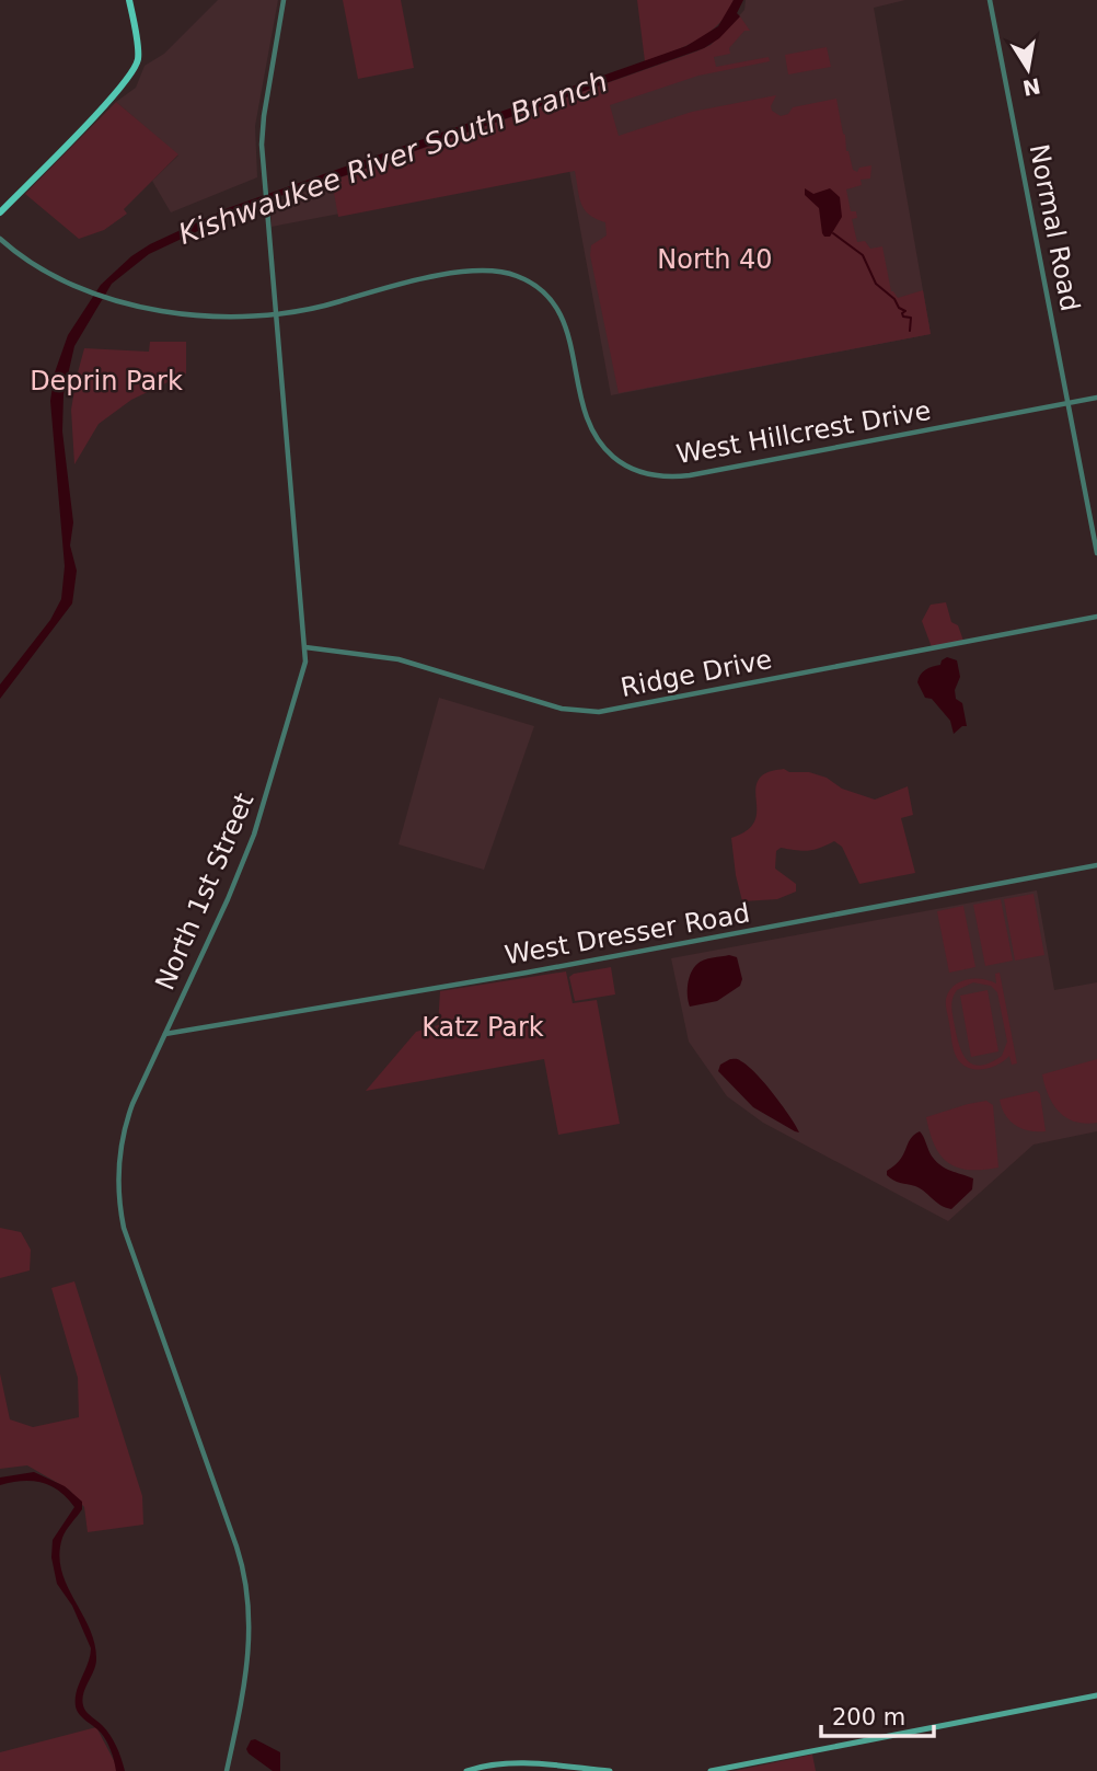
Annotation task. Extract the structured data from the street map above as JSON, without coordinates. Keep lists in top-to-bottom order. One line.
{"streets":{"street":["Normal Road","West Hillcrest Drive","Ridge Drive","North 1st Street","West Dresser Road"]},"crossings":[["Normal Road","West Hillcrest Drive"],["West Hillcrest Drive","North 1st Street"],["Ridge Drive","North 1st Street"],["North 1st Street","West Dresser Road"]],"water":["Kishwaukee River South Branch"],"parks":["North 40","Deprin Park","Katz Park"],"scale_bar":"200 m","north":"bottom"}
